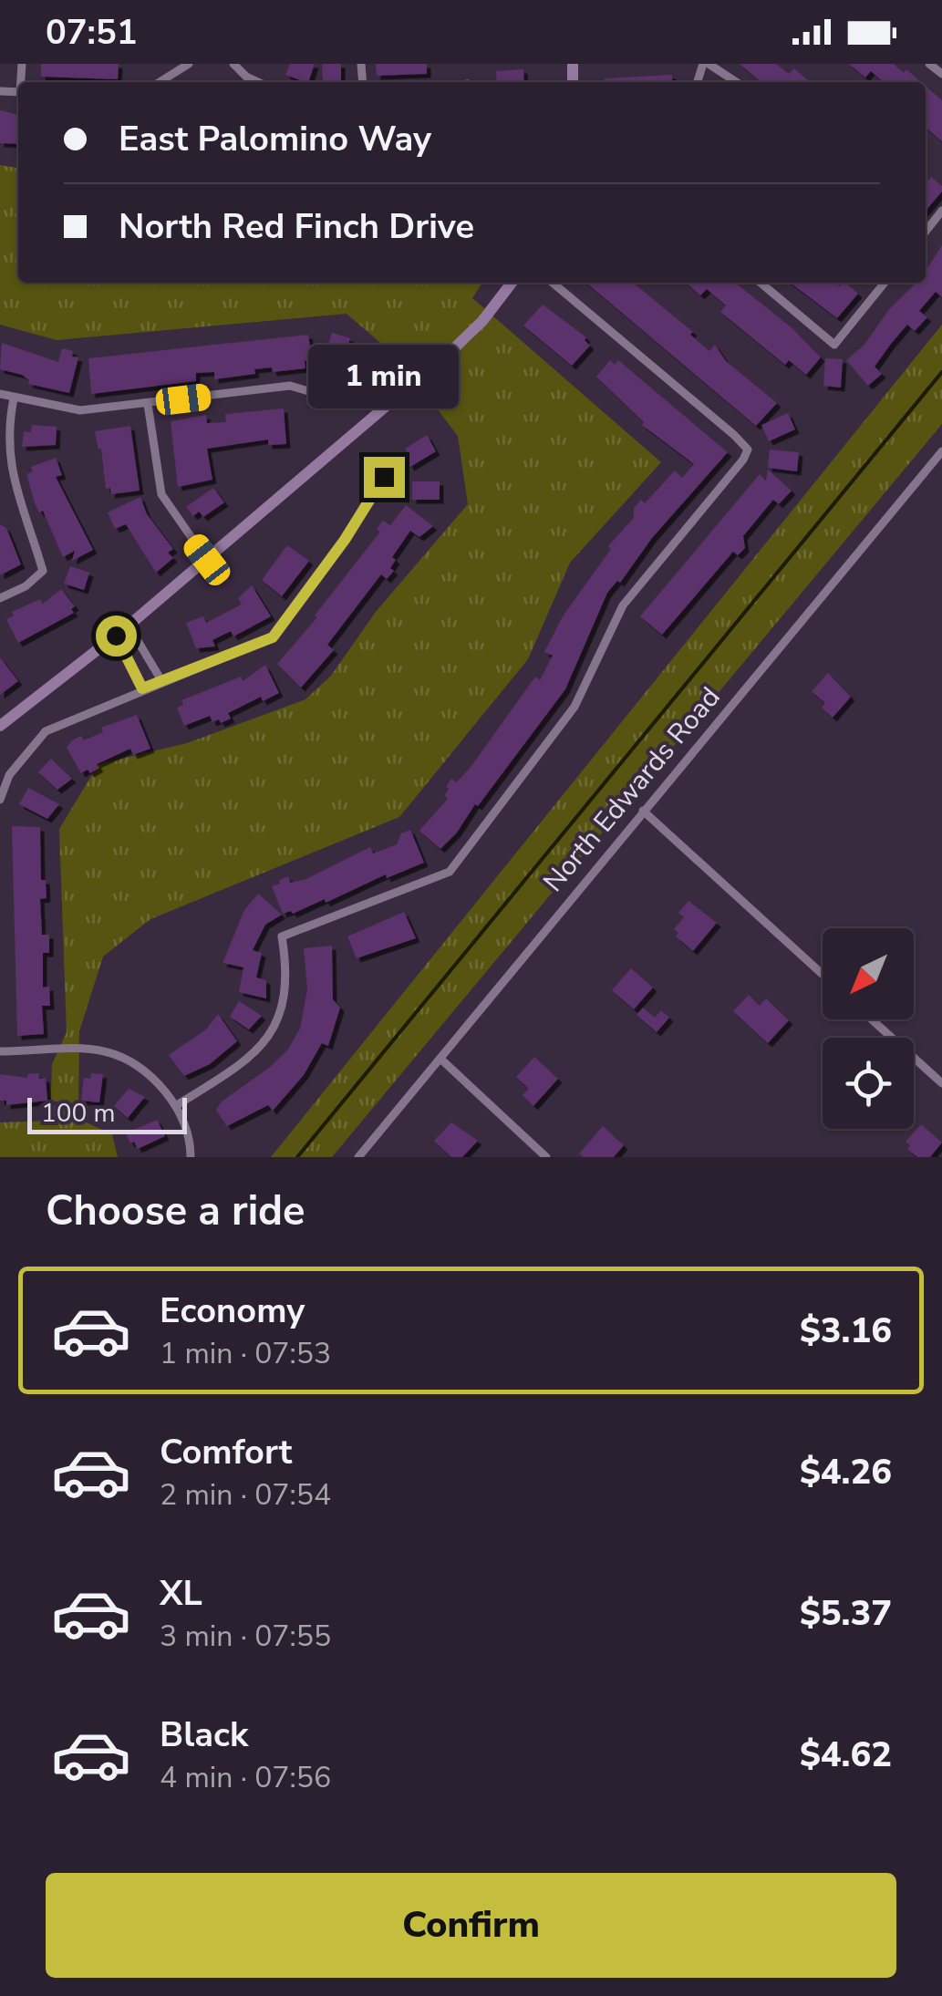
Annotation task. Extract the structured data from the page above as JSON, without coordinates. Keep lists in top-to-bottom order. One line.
{"streets":{"street":["North Edwards Road"]},"scale_bar":"100 m","north":"bottom left","page":{"status":"07:51","banner":["East Palomino Way","North Red Finch Drive"],"bubble":"1 min","scale":"100 m","heading":"Choose a ride","list":[{"name":"Economy","note":"1 min · 07:53","value":"$3.16"},{"name":"Comfort","note":"2 min · 07:54","value":"$4.26"},{"name":"XL","note":"3 min · 07:55","value":"$5.37"},{"name":"Black","note":"4 min · 07:56","value":"$4.62"}],"buttons":"Confirm"}}
